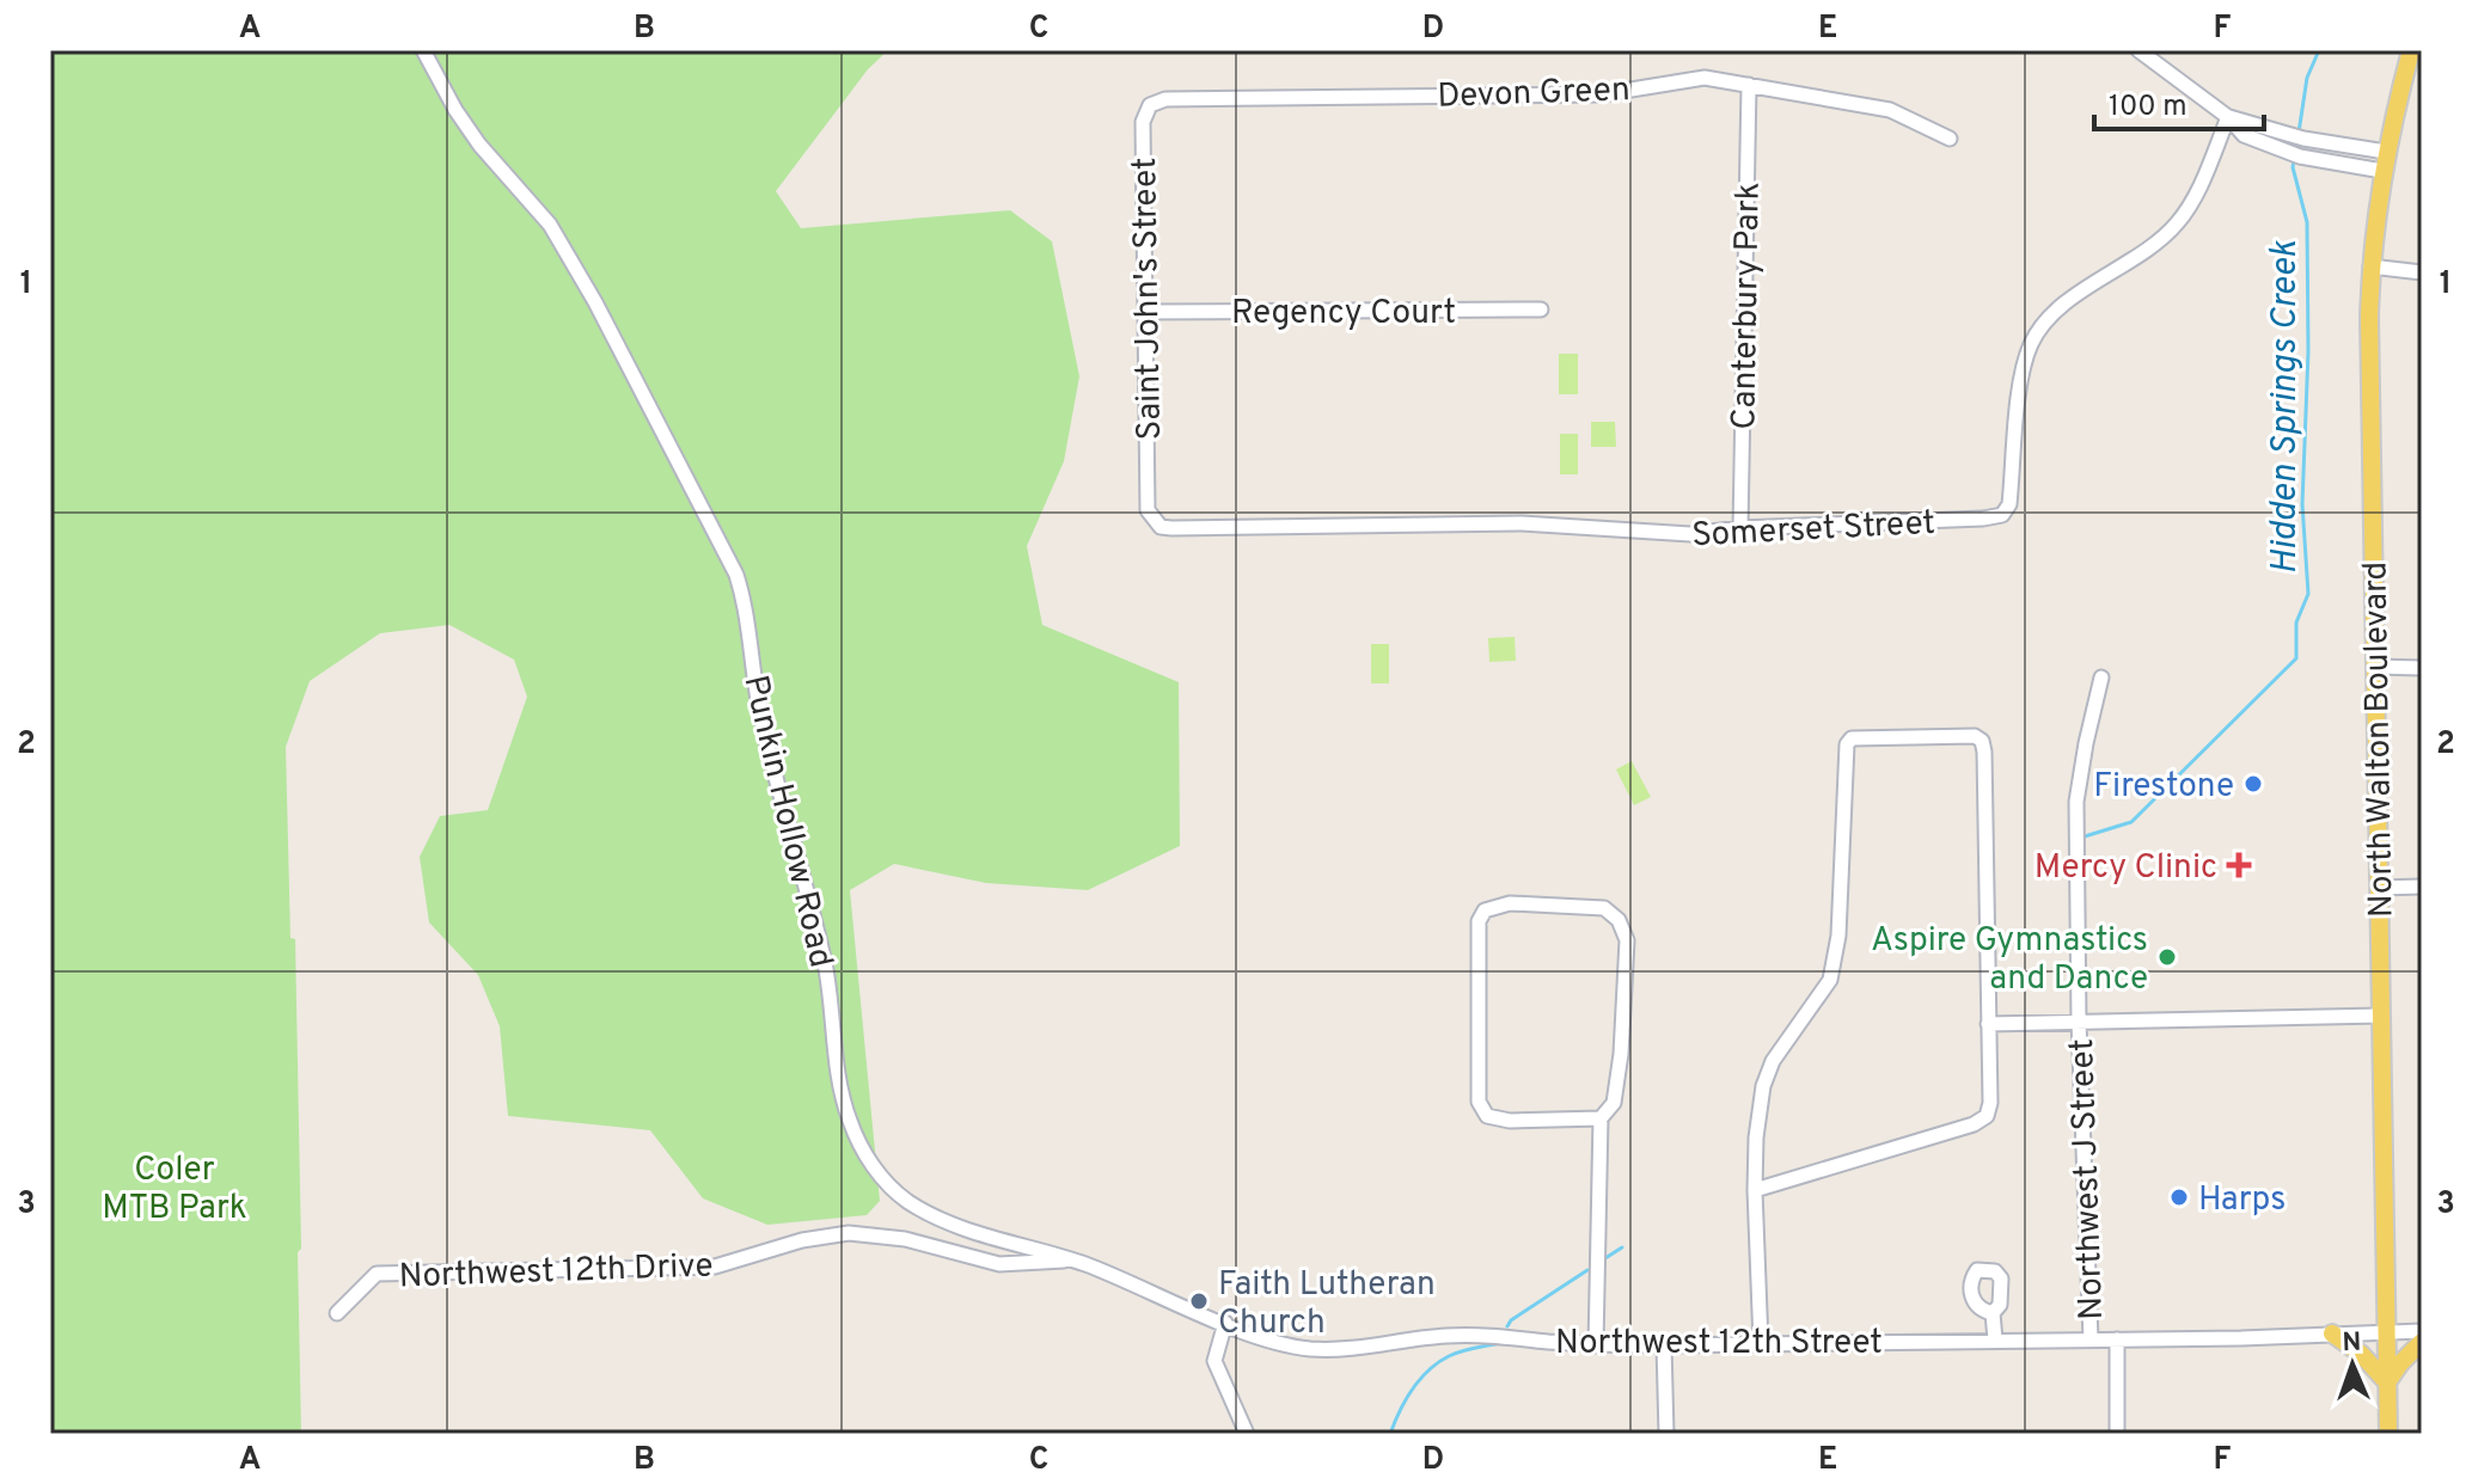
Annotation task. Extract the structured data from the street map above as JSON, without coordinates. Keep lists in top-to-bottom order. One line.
{"streets":{"main road":["North Walton Boulevard"],"street":["Devon Green","Saint John's Street","Canterbury Park","Regency Court","Somerset Street","Punkin Hollow Road","Northwest J Street","Northwest 12th Drive","Northwest 12th Street"]},"crossings":[["Devon Green","Saint John's Street"],["Devon Green","Canterbury Park"],["Saint John's Street","Regency Court"],["Saint John's Street","Somerset Street"],["Canterbury Park","Somerset Street"],["North Walton Boulevard","Northwest 12th Street"],["Punkin Hollow Road","Northwest 12th Drive"],["Punkin Hollow Road","Northwest 12th Street"],["Northwest J Street","Northwest 12th Street"],["Northwest 12th Drive","Northwest 12th Street"]],"water":["Hidden Springs Creek"],"parks":["Coler MTB Park"],"places":{"other":["Firestone","Aspire Gymnastics and Dance","Harps","Faith Lutheran Church"],"health":["Mercy Clinic"]},"scale_bar":"100 m","north":"top","grid":{"columns":["A","B","C","D","E","F"],"rows":["1","2","3"]}}
